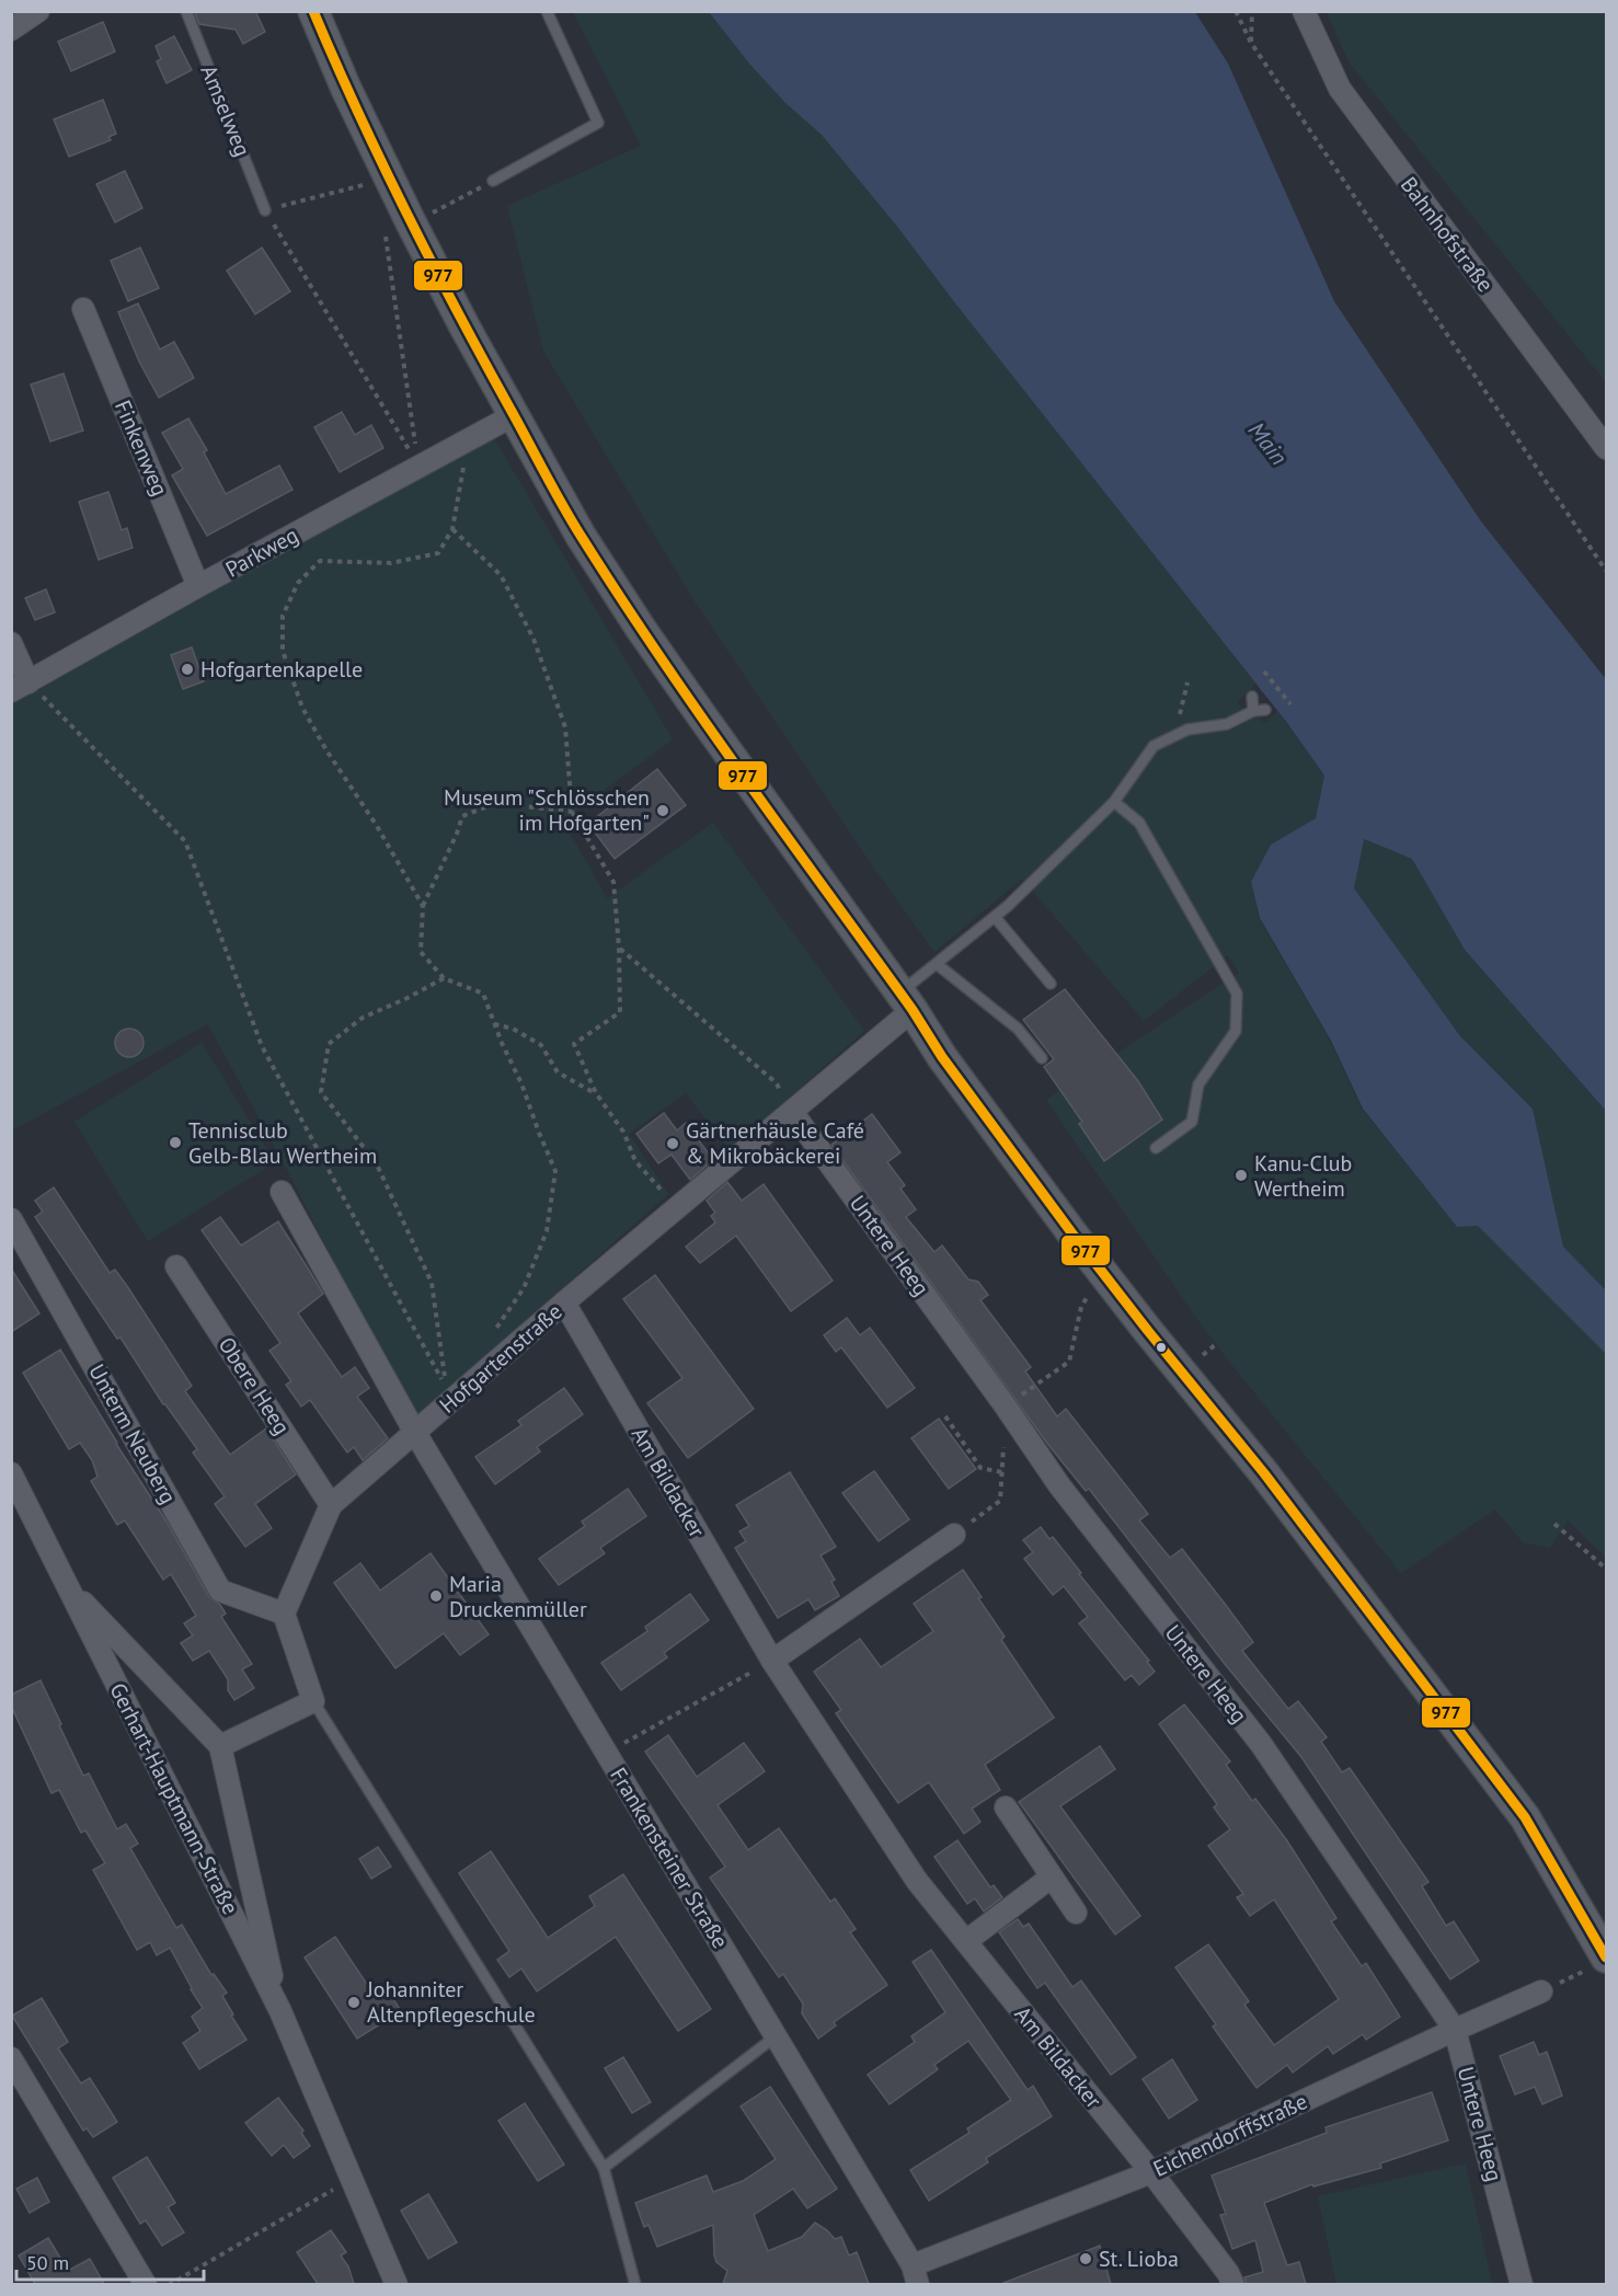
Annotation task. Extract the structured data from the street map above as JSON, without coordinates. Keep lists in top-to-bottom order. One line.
{"streets":{"street":["Bahnhofstraße","Finkenweg","Parkweg","Untere Heeg","Hofgartenstraße","Obere Heeg","Unterm Neuberg","Am Bildacker","Gerhart-Hauptmann-Straße","Frankensteiner Straße","Eichendorffstraße"],"lane":["Amselweg"]},"crossings":[["Finkenweg","Parkweg"],["Untere Heeg","Hofgartenstraße"],["Untere Heeg","Eichendorffstraße"],["Hofgartenstraße","Obere Heeg"],["Hofgartenstraße","Unterm Neuberg"],["Hofgartenstraße","Am Bildacker"],["Hofgartenstraße","Frankensteiner Straße"],["Am Bildacker","Eichendorffstraße"],["Frankensteiner Straße","Eichendorffstraße"]],"water":["Main"],"places":["Hofgartenkapelle","Museum \"Schlösschen im Hofgarten\"","Tennisclub Gelb-Blau Wertheim","Gärtnerhäusle Café & Mikrobäckerei","Kanu-Club Wertheim","Maria Druckenmüller","Johanniter Altenpflegeschule","St. Lioba"],"lines":["transit line 977"],"scale_bar":"50 m"}
